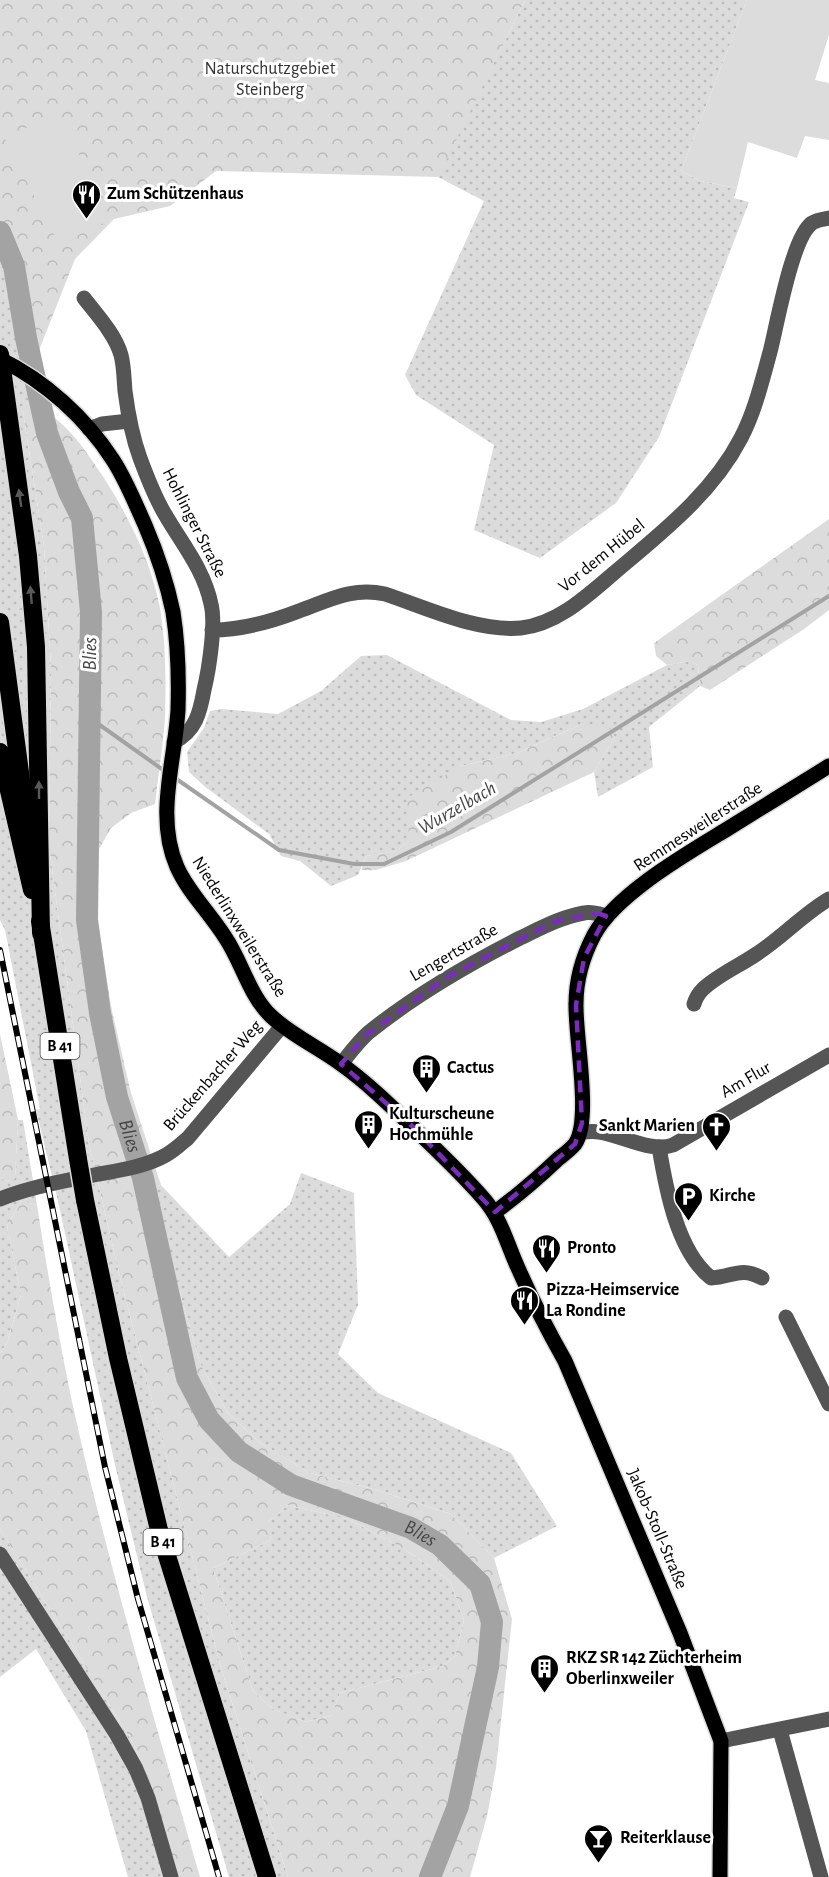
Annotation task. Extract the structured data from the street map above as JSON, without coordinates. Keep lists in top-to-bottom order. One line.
{"streets":{"highway":["B 41"],"main road":["Remmesweilerstraße","Niederlinxweilerstraße","Jakob-Stoll-Straße"],"street":["Hohlinger Straße","Vor dem Hübel","Lengertstraße","Brückenbacher Weg","Am Flur"]},"crossings":[["Hohlinger Straße","Vor dem Hübel"],["Hohlinger Straße","Niederlinxweilerstraße"],["Remmesweilerstraße","Lengertstraße"],["Niederlinxweilerstraße","Lengertstraße"],["Niederlinxweilerstraße","Brückenbacher Weg"],["Niederlinxweilerstraße","Jakob-Stoll-Straße"]],"water":["Blies","Wurzelbach"],"parks":["Naturschutzgebiet Steinberg"],"places":{"restaurant":["Zum Schützenhaus","Pronto","Pizza-Heimservice La Rondine"],"building":["Cactus","Kulturscheune Hochmühle","RKZ SR 142 Züchterheim Oberlinxweiler"],"church":["Sankt Marien"],"parking":["Kirche"],"bar":["Reiterklause"]}}
